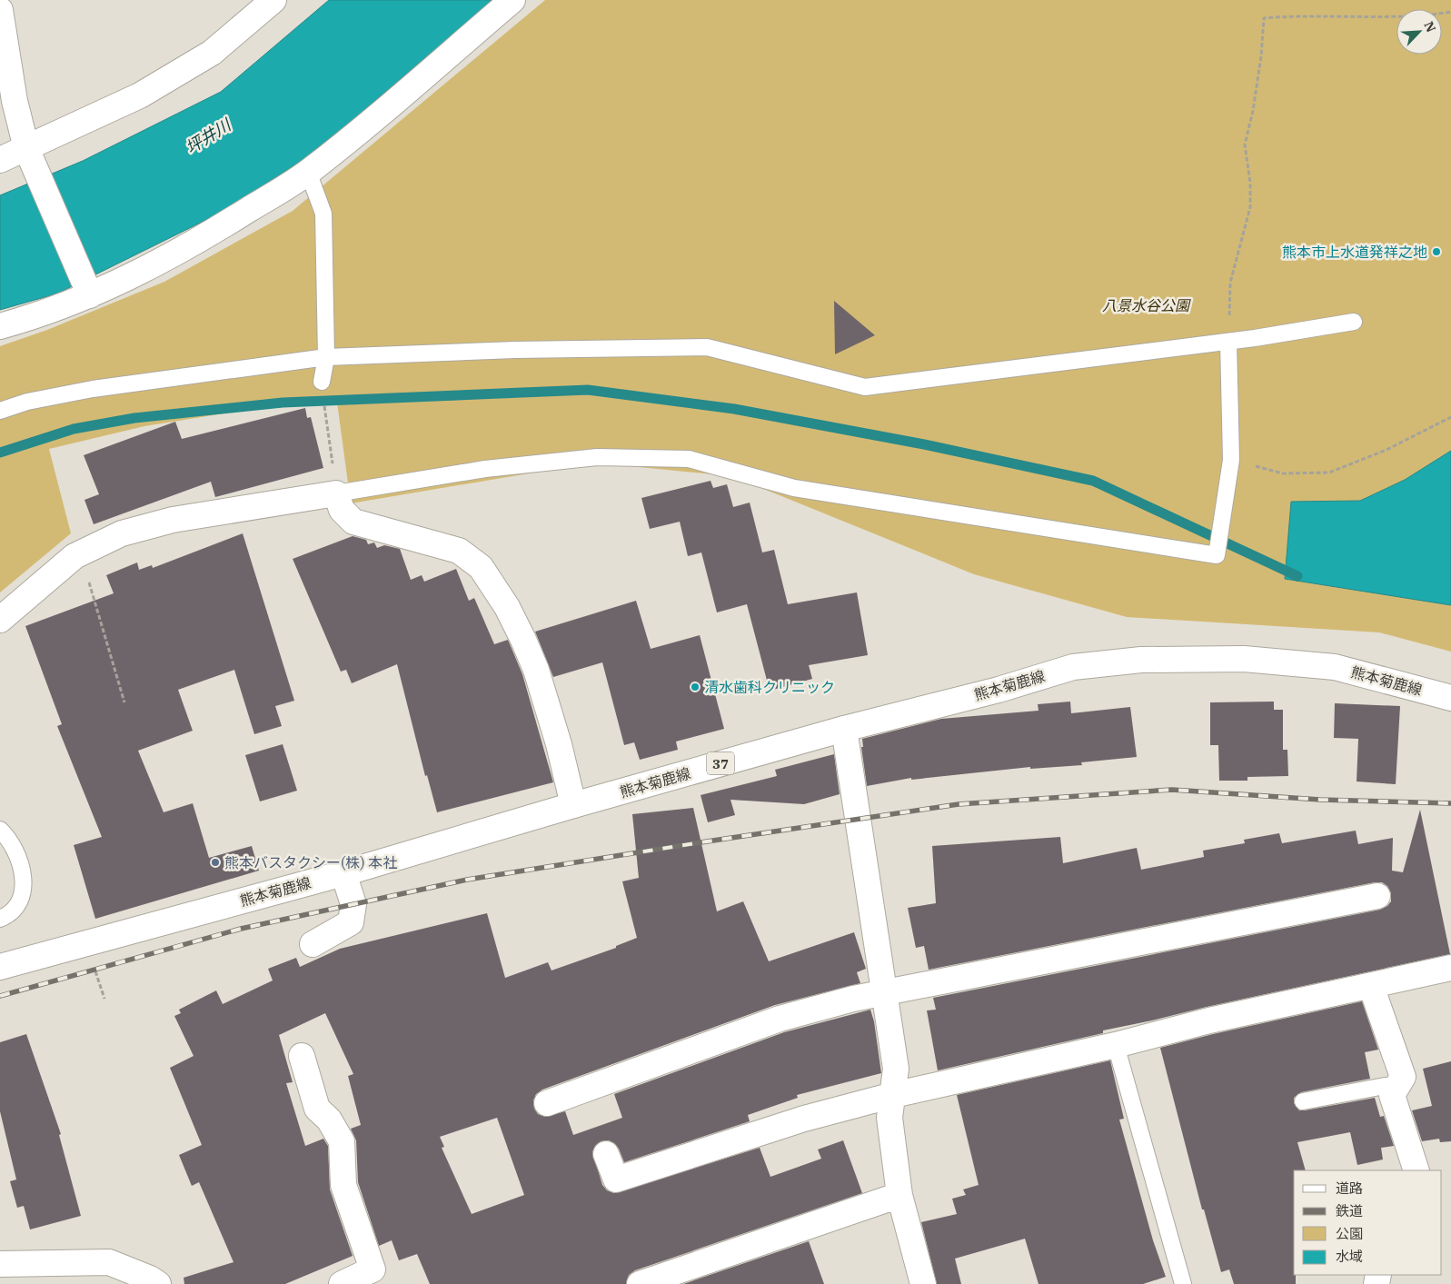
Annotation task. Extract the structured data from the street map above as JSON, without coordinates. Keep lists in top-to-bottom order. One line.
{"streets":{"street":["熊本菊鹿線","37"]},"water":["坪井川"],"parks":["八景水谷公園"],"places":["熊本市上水道発祥之地","清水歯科クリニック","熊本バスタクシー(株) 本社"],"legend":["道路","鉄道","公園","水域"],"north":"top right"}
